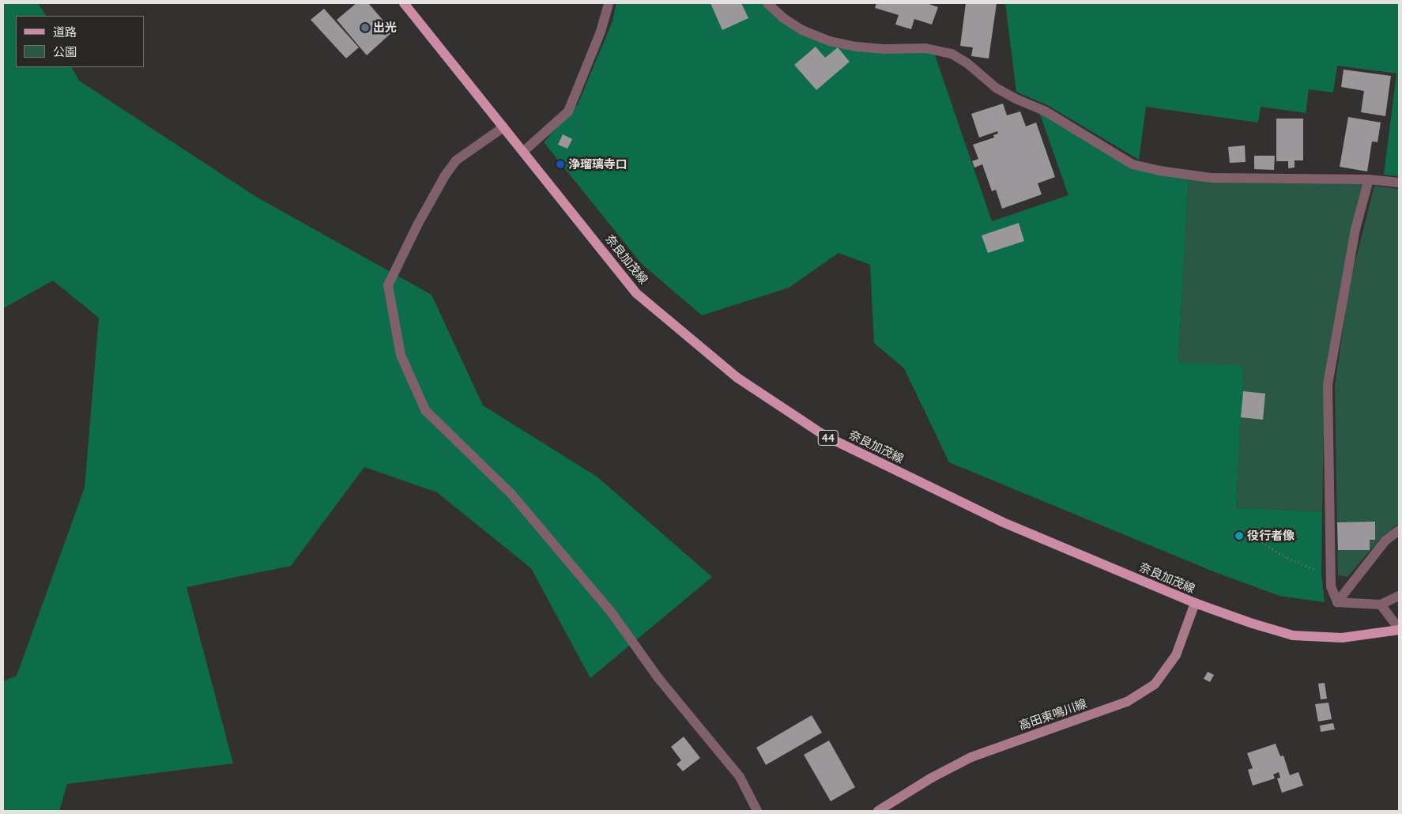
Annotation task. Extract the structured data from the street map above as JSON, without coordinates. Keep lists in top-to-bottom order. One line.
{"streets":{"main road":["奈良加茂線","44","高田東鳴川線"]},"crossings":[["奈良加茂線","高田東鳴川線"]],"places":["出光","浄瑠璃寺口","役行者像"],"legend":["道路","公園"]}
